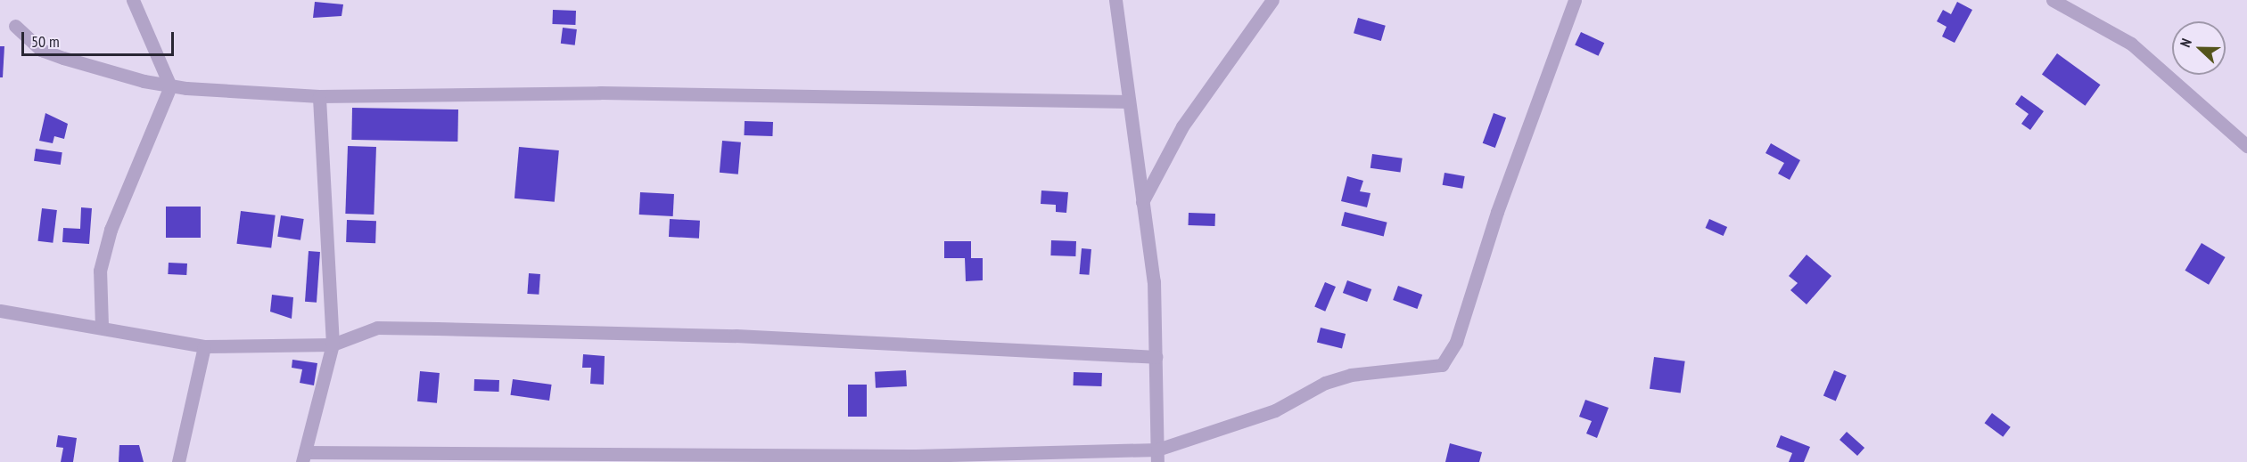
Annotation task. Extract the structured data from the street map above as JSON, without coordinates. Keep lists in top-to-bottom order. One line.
{"scale_bar":"50 m","north":"left"}
